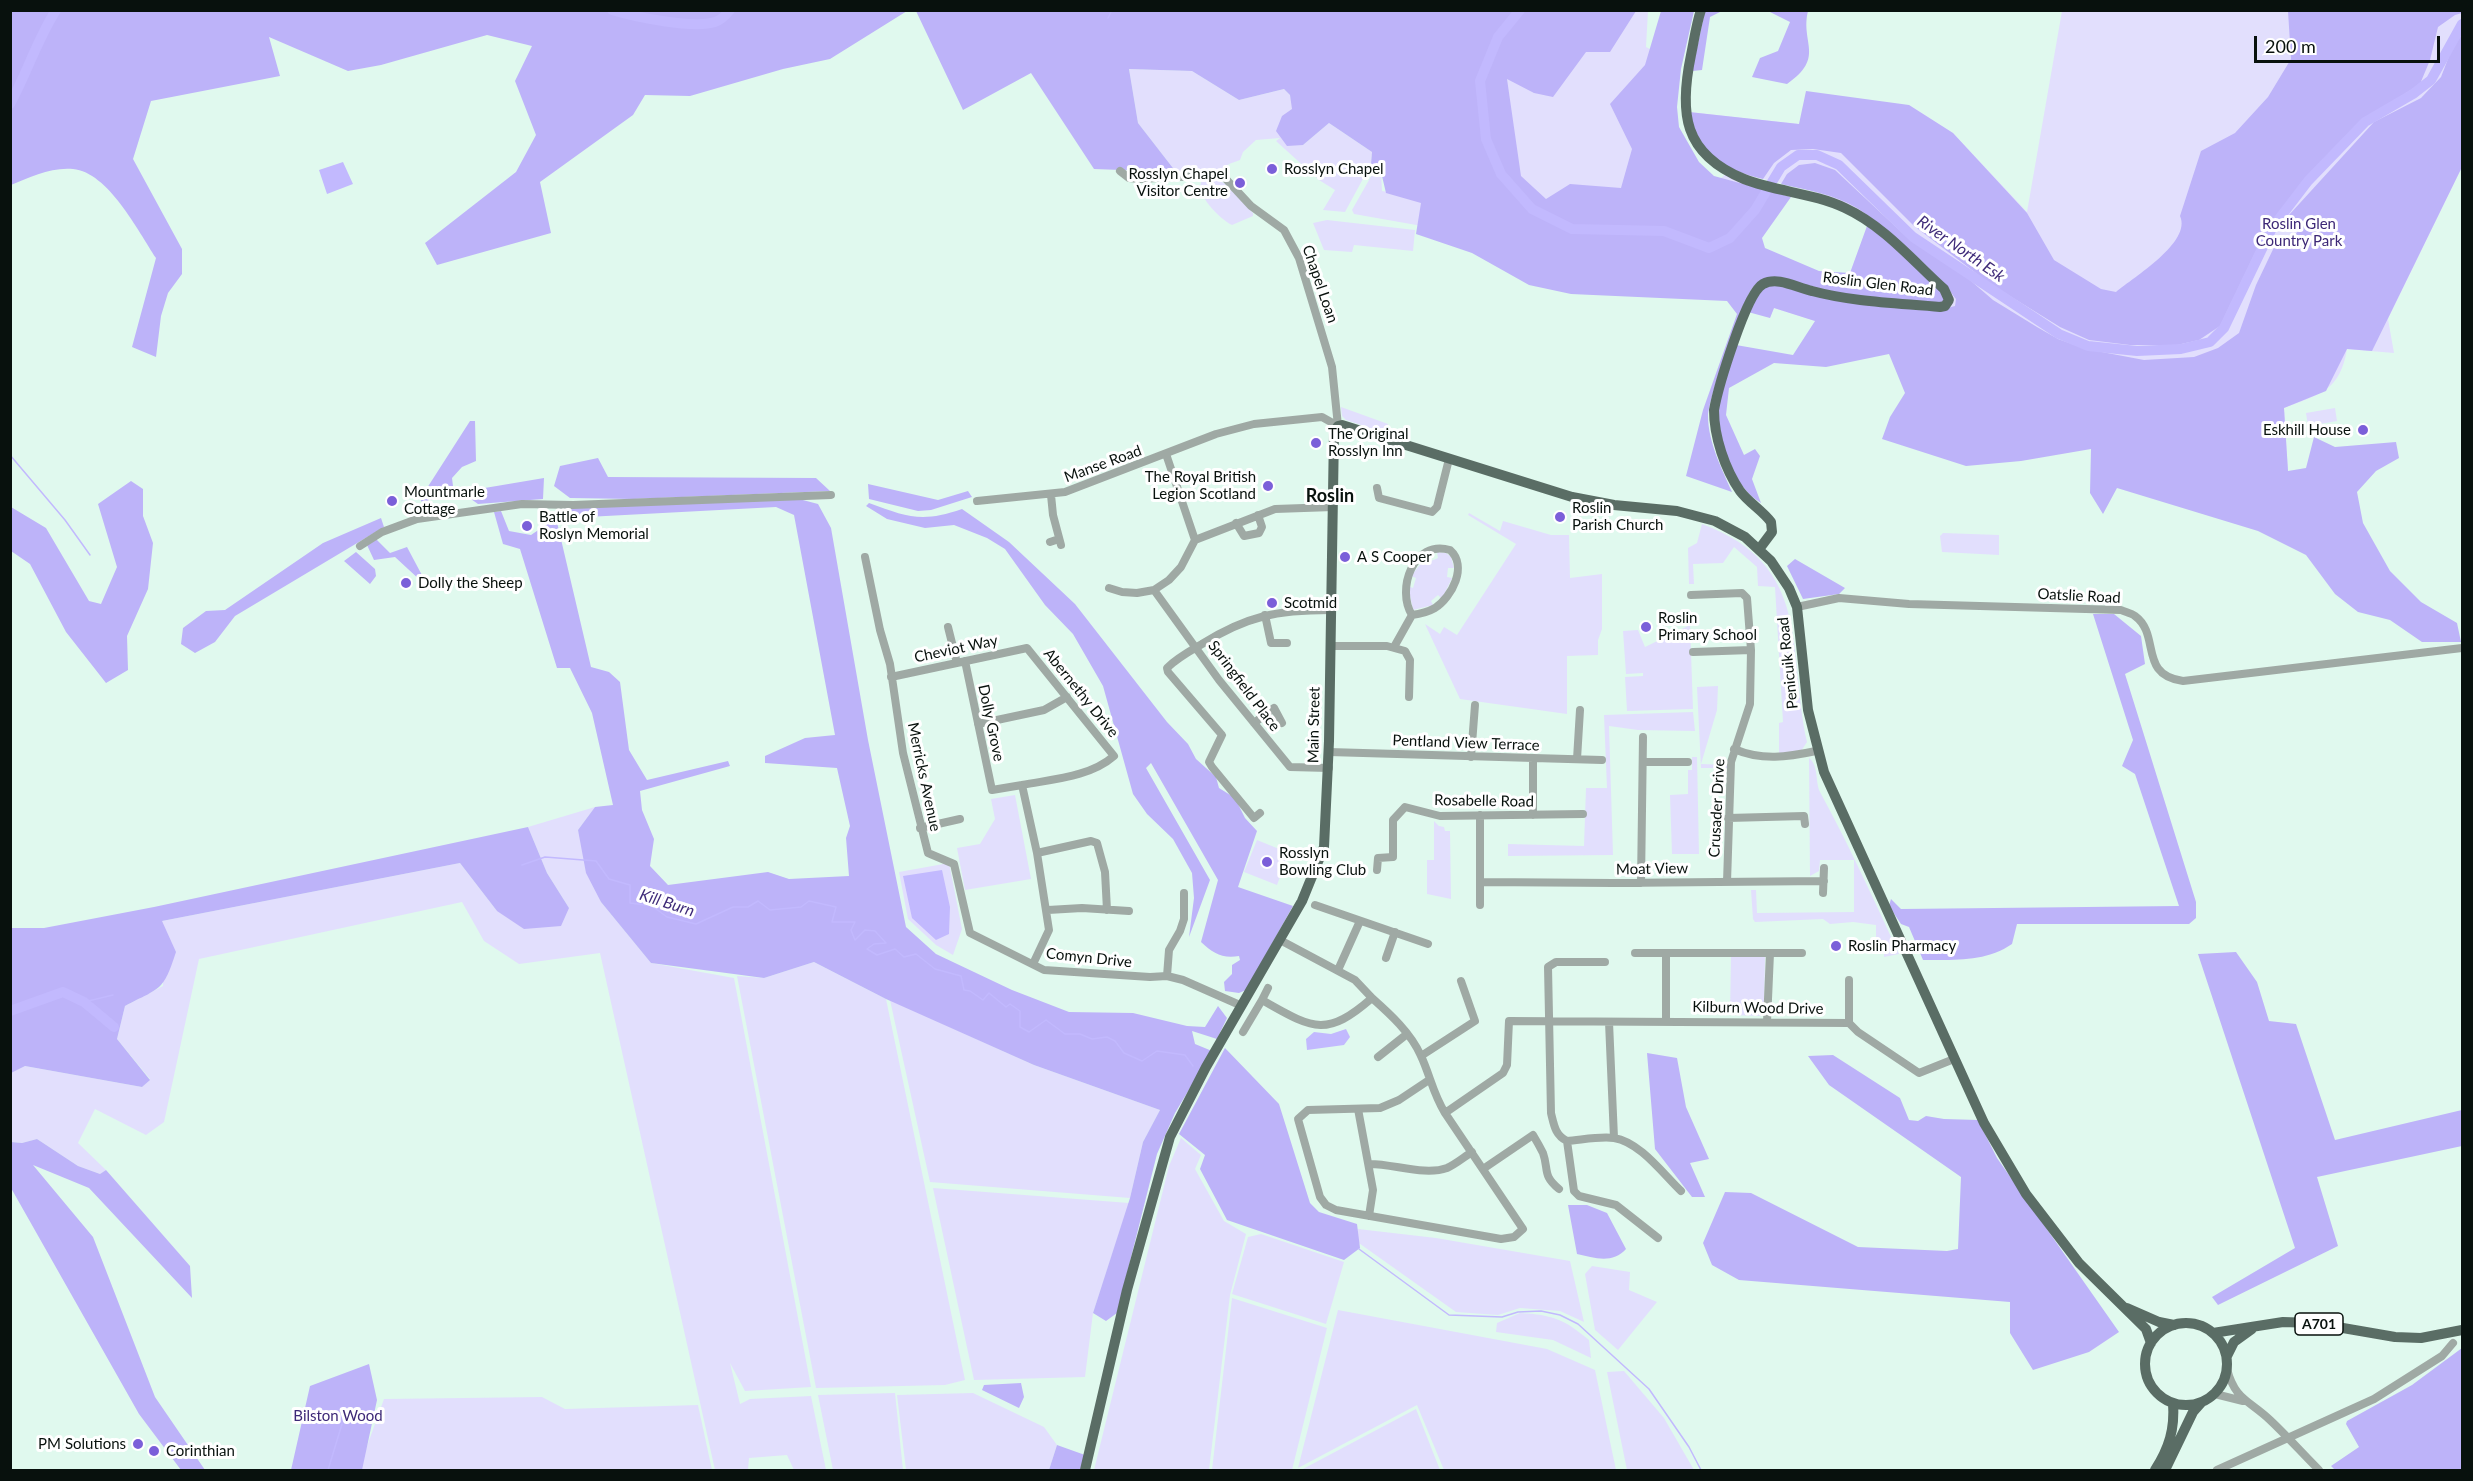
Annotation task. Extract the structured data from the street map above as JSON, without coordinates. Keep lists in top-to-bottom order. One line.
{"streets":{"main road":["Roslin Glen Road","Penicuik Road","Main Street","A701"],"street":["Chapel Loan","Manse Road","Oatslie Road","Cheviot Way","Springfield Place","Abernethy Drive","Dolly Grove","Pentland View Terrace","Merricks Avenue","Rosabelle Road","Crusader Drive","Moat View","Comyn Drive","Kilburn Wood Drive"]},"crossings":[["Chapel Loan","Manse Road"],["Chapel Loan","Penicuik Road"],["Chapel Loan","Main Street"],["Roslin Glen Road","Penicuik Road"],["Manse Road","Penicuik Road"],["Manse Road","Main Street"],["Oatslie Road","Penicuik Road"],["Cheviot Way","Abernethy Drive"],["Cheviot Way","Dolly Grove"],["Cheviot Way","Merricks Avenue"],["Penicuik Road","Main Street"],["Penicuik Road","A701"],["Springfield Place","Main Street"],["Abernethy Drive","Dolly Grove"],["Main Street","Pentland View Terrace"],["Main Street","Comyn Drive"],["Merricks Avenue","Comyn Drive"],["Crusader Drive","Moat View"]],"districts":["Roslin"],"water":["River North Esk","Kill Burn"],"parks":["Roslin Glen Country Park","Bilston Wood"],"places":["Rosslyn Chapel","Rosslyn Chapel Visitor Centre","Eskhill House","The Original Rosslyn Inn","The Royal British Legion Scotland","Mountmarle Cottage","Roslin Parish Church","Battle of Roslyn Memorial","A S Cooper","Dolly the Sheep","Scotmid","Roslin Primary School","Rosslyn Bowling Club","Roslin Pharmacy","PM Solutions","Corinthian"],"scale_bar":"200 m"}
